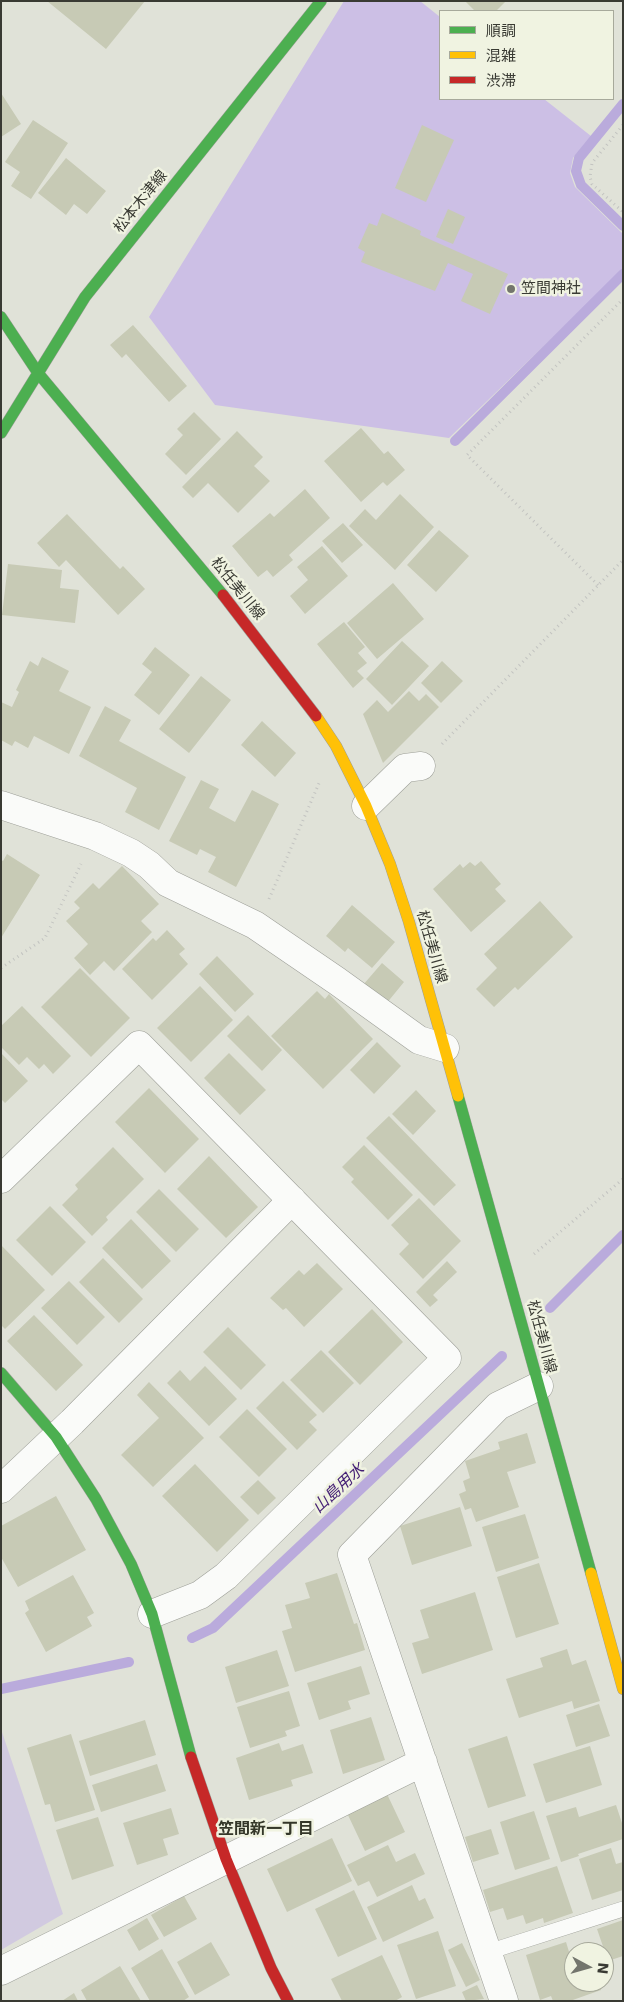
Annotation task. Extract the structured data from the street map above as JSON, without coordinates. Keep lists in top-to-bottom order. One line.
{"streets":{"main road":["松本木津線","松任美川線"]},"crossings":[["松本木津線","松任美川線"]],"districts":["笠間新一丁目"],"water":["山島用水"],"places":["笠間神社"],"legend":["順調","混雑","渋滞"],"north":"right"}
